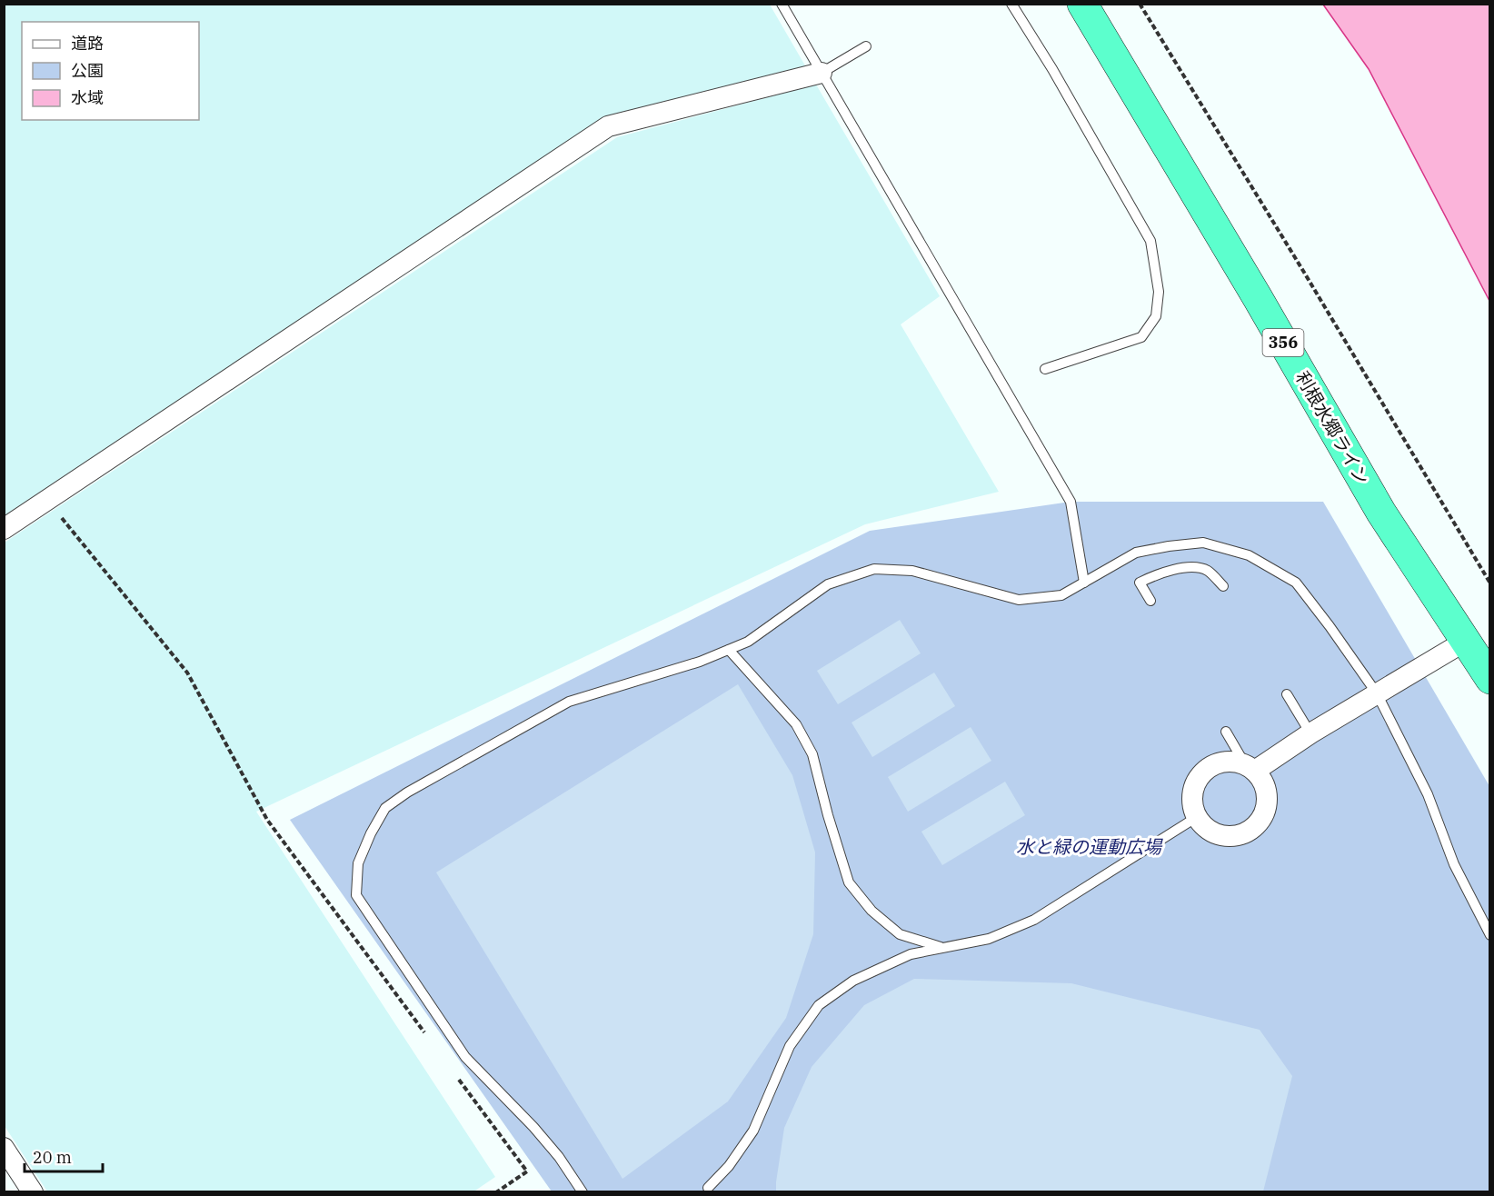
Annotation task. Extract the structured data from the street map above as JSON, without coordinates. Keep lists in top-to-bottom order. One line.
{"streets":{"highway":["356","利根水郷ライン"]},"parks":["水と緑の運動広場"],"legend":["道路","公園","水域"],"scale_bar":"20 m"}
